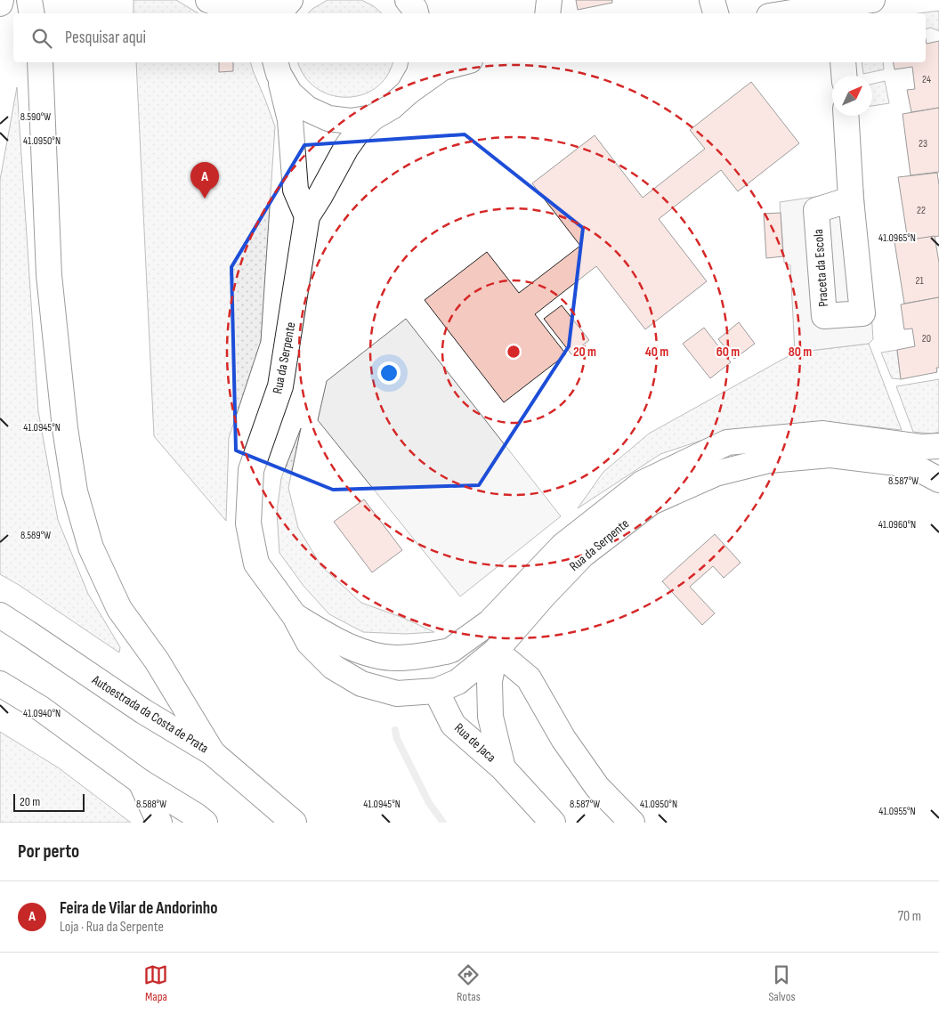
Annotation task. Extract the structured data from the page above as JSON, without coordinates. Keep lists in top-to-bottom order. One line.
{"streets":{"main road":["Rua da Serpente","Autoestrada da Costa de Prata","Rua de Jaca"]},"crossings":[["Rua da Serpente","Rua de Jaca"]],"house_numbers":["24","23","22","21","20"],"scale_bar":"20 m","north":"top right","page":{"search":"Pesquisar aqui","pins":"A","scale":"20 m","heading":"Por perto","list":[{"mark":"A","name":"Feira de Vilar de Andorinho","note":"Loja · Rua da Serpente","value":"70 m"}],"nav":["Mapa","Rotas","Salvos"]},"coordinates":["8.590°W","41.0950°N","41.0965°N","41.0945°N","8.587°W","41.0960°N","8.589°W","41.0940°N","8.588°W","41.0955°N"],"rings":["20 m","40 m","60 m","80 m"]}
